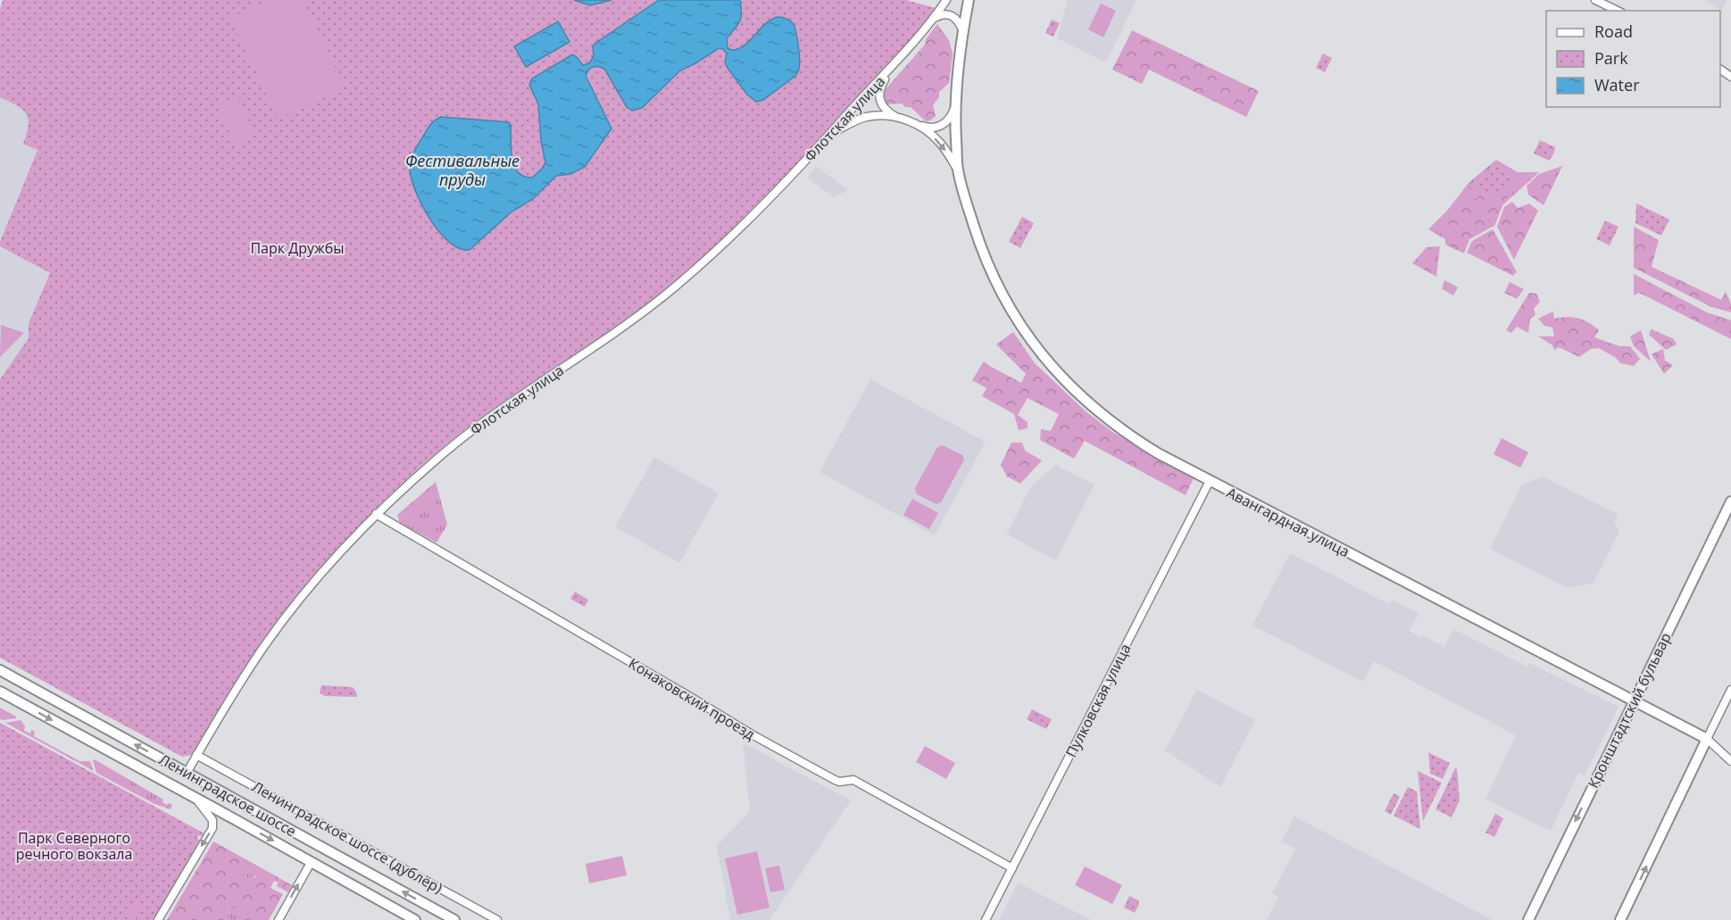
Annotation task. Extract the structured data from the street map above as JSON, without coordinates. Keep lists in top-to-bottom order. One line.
{"streets":{"main road":["Авангардная улица","Кронштадтский бульвар","Ленинградское шоссе"],"street":["Флотская улица","Конаковский проезд","Пулковская улица","Ленинградское шоссе (дублёр)"]},"crossings":[["Флотская улица","Авангардная улица"],["Флотская улица","Конаковский проезд"],["Флотская улица","Ленинградское шоссе"],["Флотская улица","Ленинградское шоссе (дублёр)"],["Авангардная улица","Пулковская улица"],["Авангардная улица","Кронштадтский бульвар"],["Конаковский проезд","Пулковская улица"]],"water":["Фестивальные пруды"],"parks":["Парк Дружбы","Парк Северного речного вокзала"],"legend":["Road","Park","Water"]}
